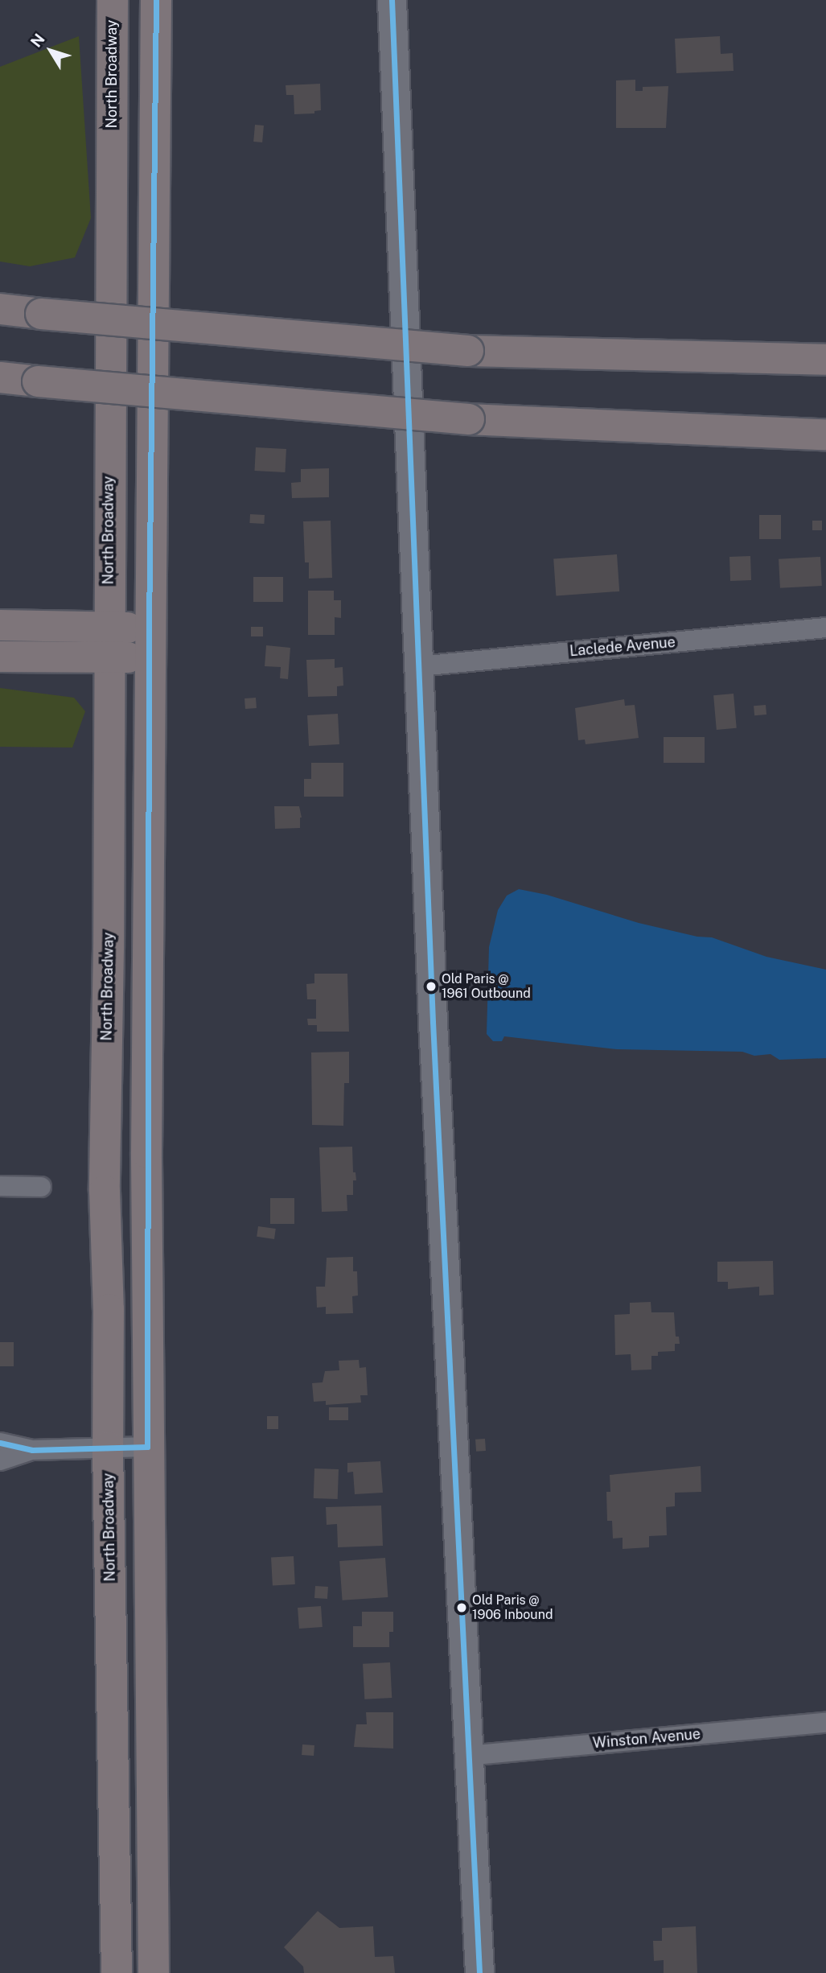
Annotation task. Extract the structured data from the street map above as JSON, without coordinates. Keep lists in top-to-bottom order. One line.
{"streets":{"highway":["North Broadway"],"street":["Laclede Avenue","Winston Avenue"]},"places":["Old Paris @ 1961 Outbound","Old Paris @ 1906 Inbound"],"north":"top left"}
